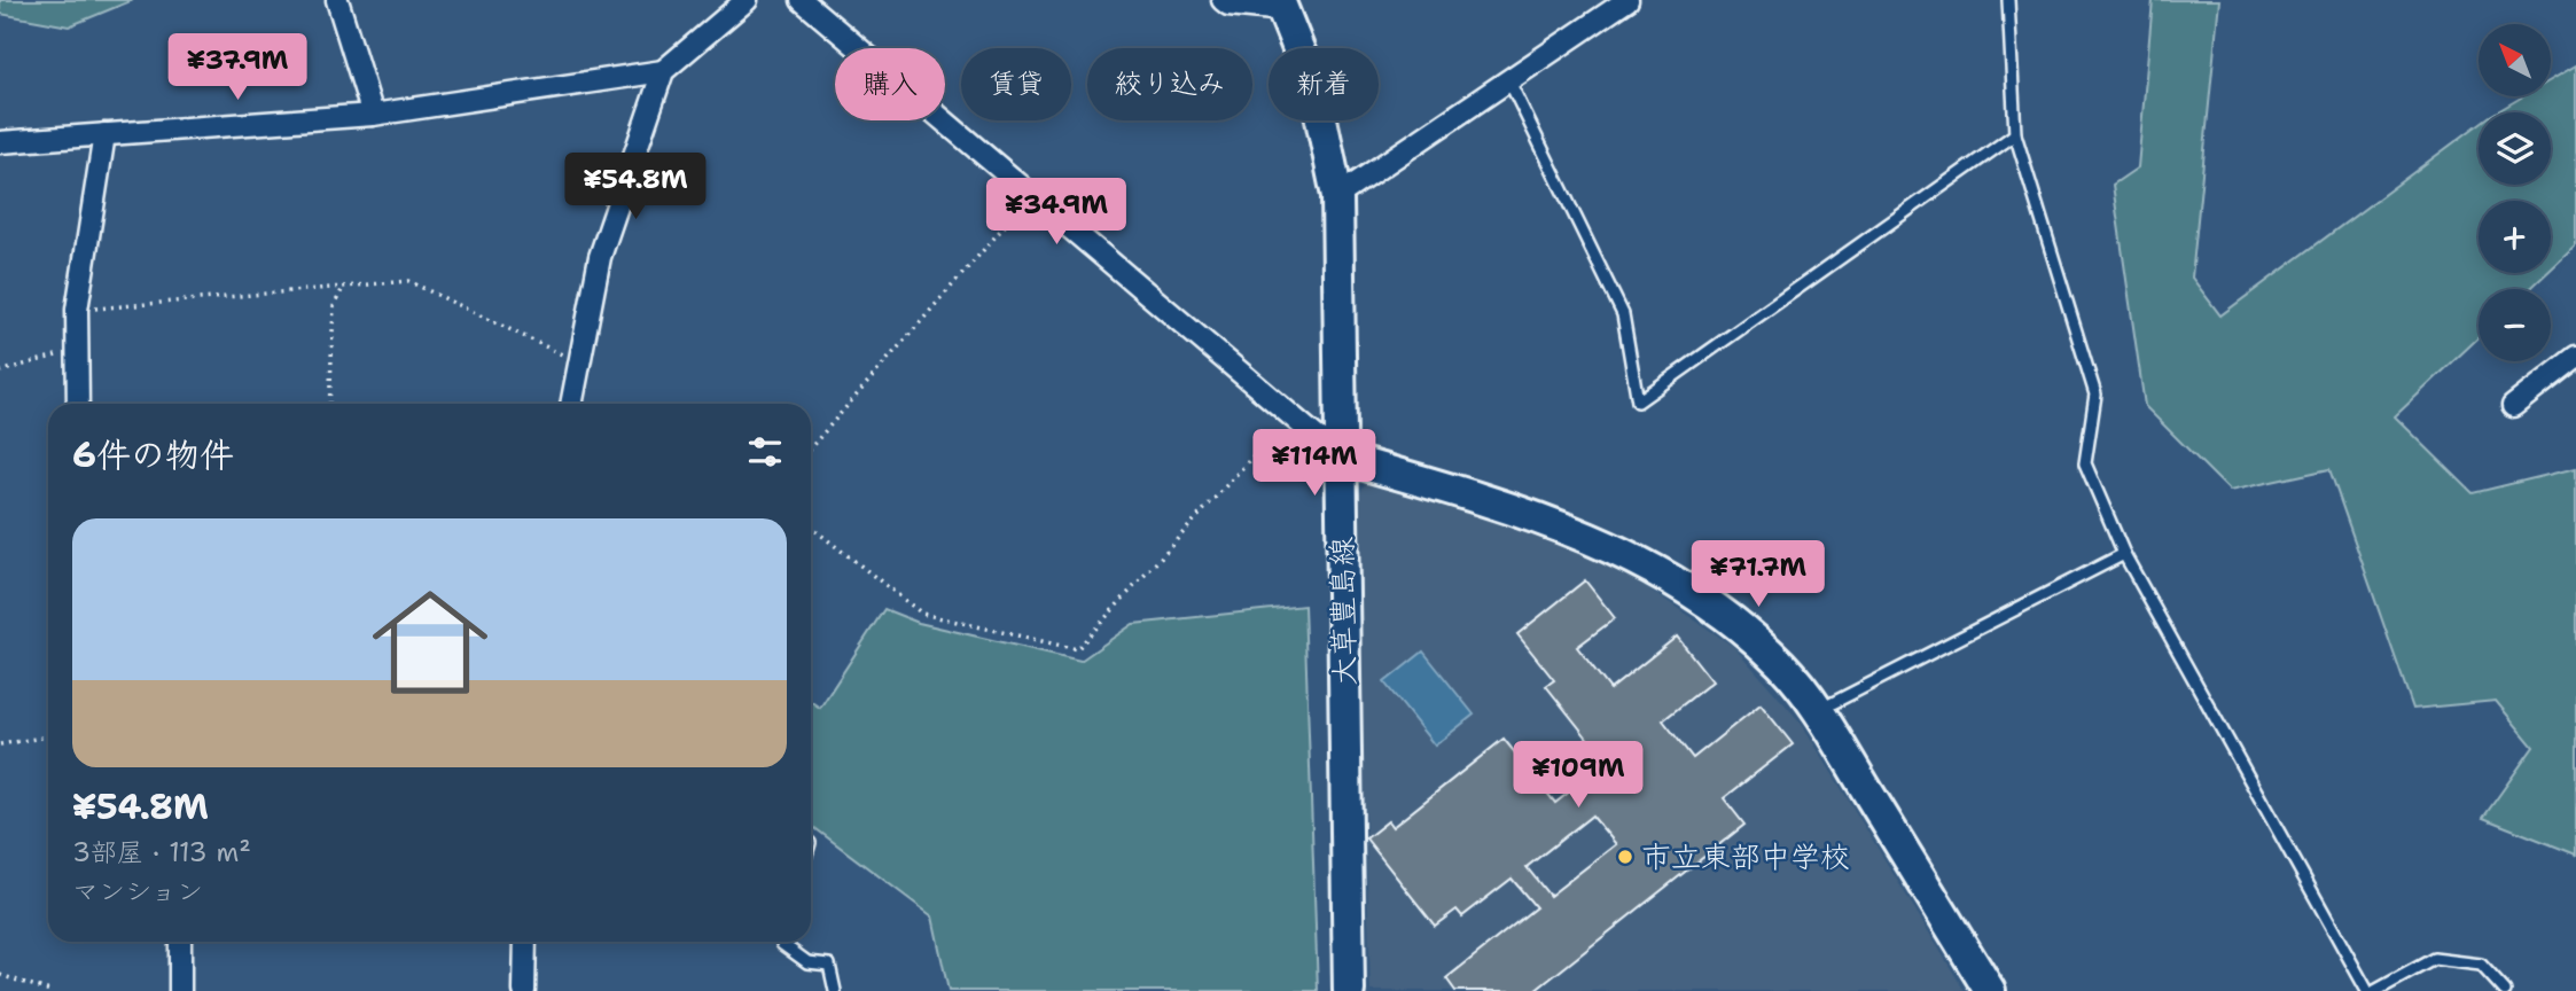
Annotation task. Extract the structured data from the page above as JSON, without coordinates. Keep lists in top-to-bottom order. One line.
{"streets":{"main road":["大草豊島線"]},"places":["市立東部中学校"],"north":"top left","page":{"map_buttons":["+","−"],"price":["¥37.9M","¥54.8M","¥34.9M","¥114M","¥71.7M","¥109M"],"chip":["購入","賃貸","絞り込み","新着"],"heading":"6件の物件","list":[{"name":"¥54.8M","note":"3部屋 · 113 m² · マンション"}]}}
